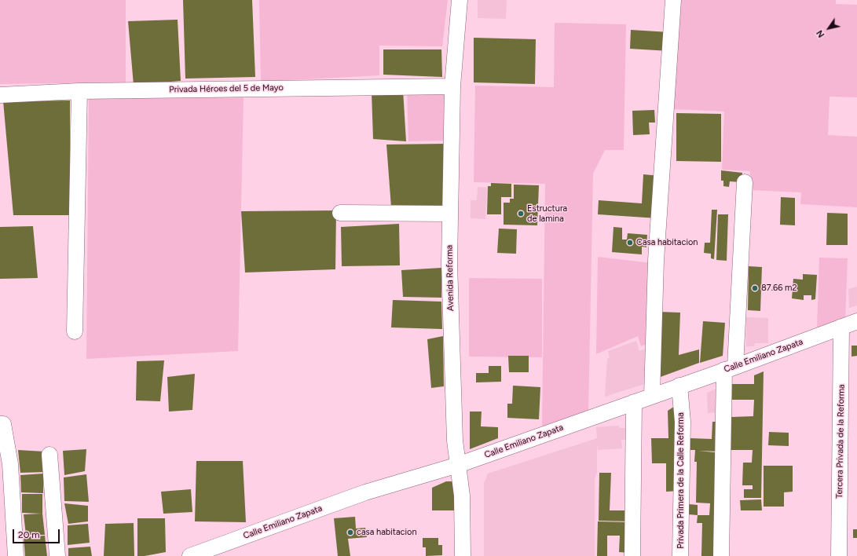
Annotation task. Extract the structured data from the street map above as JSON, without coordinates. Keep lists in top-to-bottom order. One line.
{"streets":{"street":["Privada Héroes del 5 de Mayo","Avenida Reforma","Calle Emiliano Zapata","Tercera Privada de la Reforma","Privada Primera de la Calle Reforma"]},"crossings":[["Privada Héroes del 5 de Mayo","Avenida Reforma"],["Avenida Reforma","Calle Emiliano Zapata"],["Calle Emiliano Zapata","Tercera Privada de la Reforma"],["Calle Emiliano Zapata","Privada Primera de la Calle Reforma"]],"places":["Estructura de lamina","Casa habitacion","87.66 m2","casa habitacion"],"scale_bar":"20 m","north":"bottom left"}
